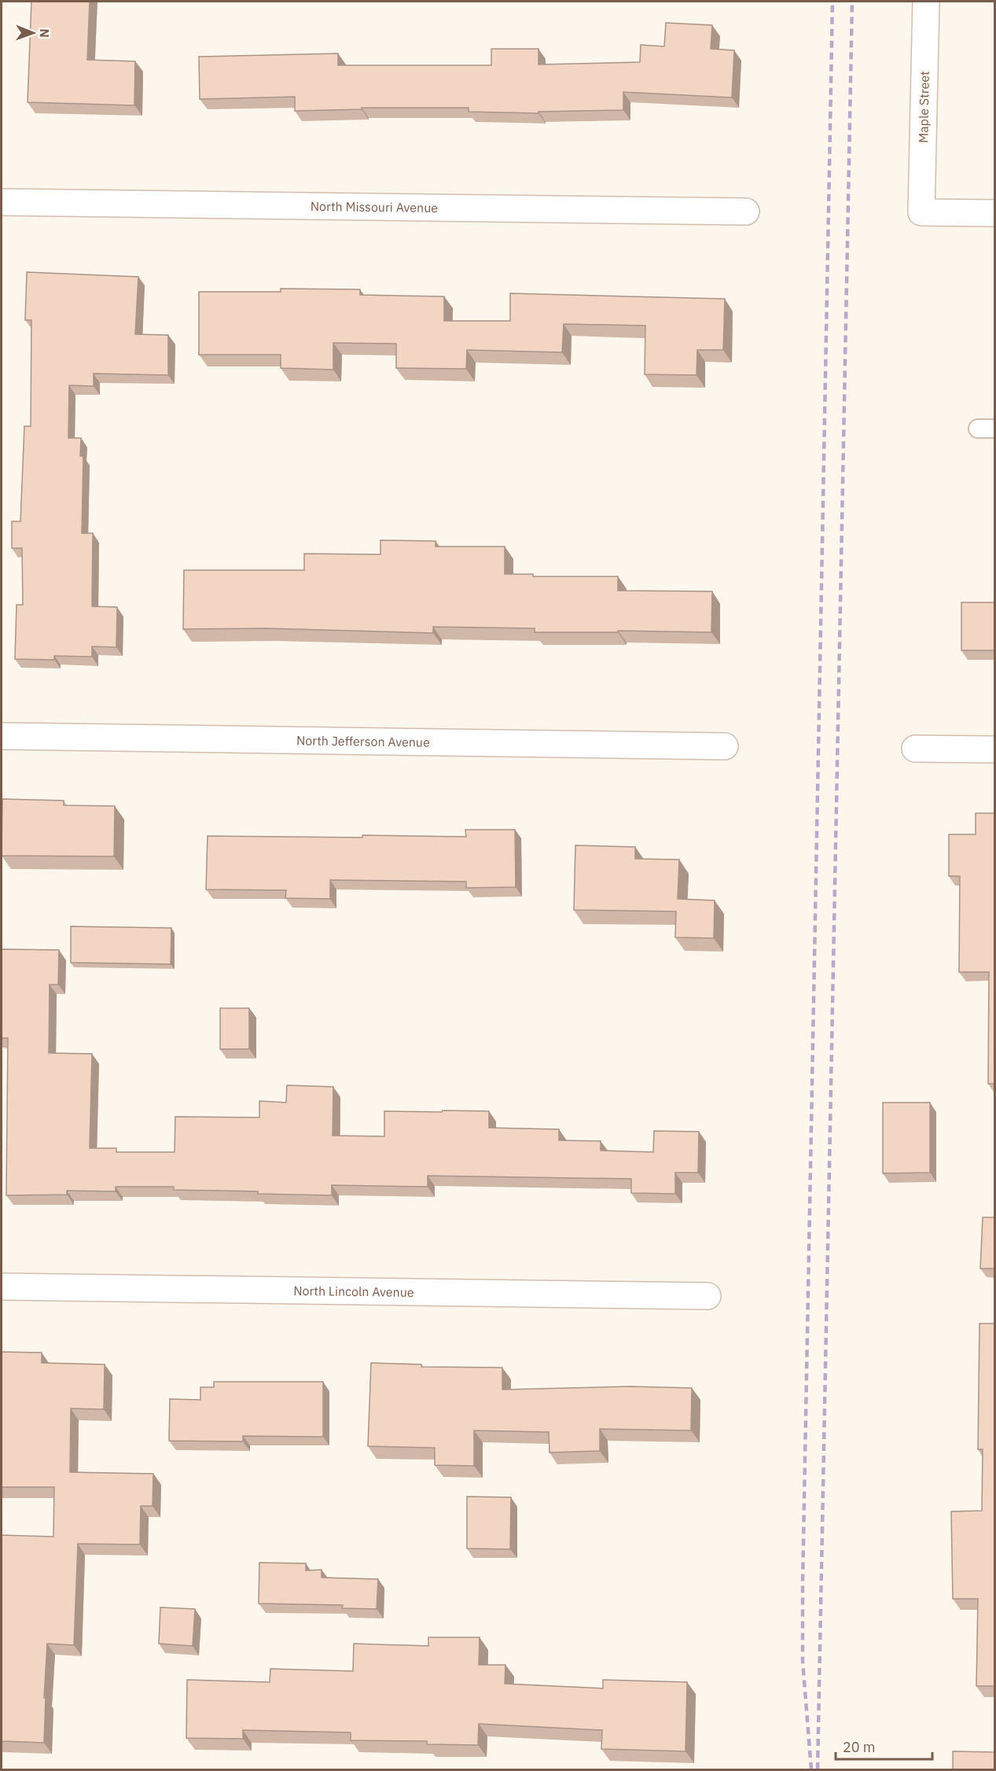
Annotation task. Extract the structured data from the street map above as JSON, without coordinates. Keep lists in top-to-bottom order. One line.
{"streets":{"street":["Maple Street","North Missouri Avenue","North Jefferson Avenue","North Lincoln Avenue"]},"scale_bar":"20 m","north":"right"}
